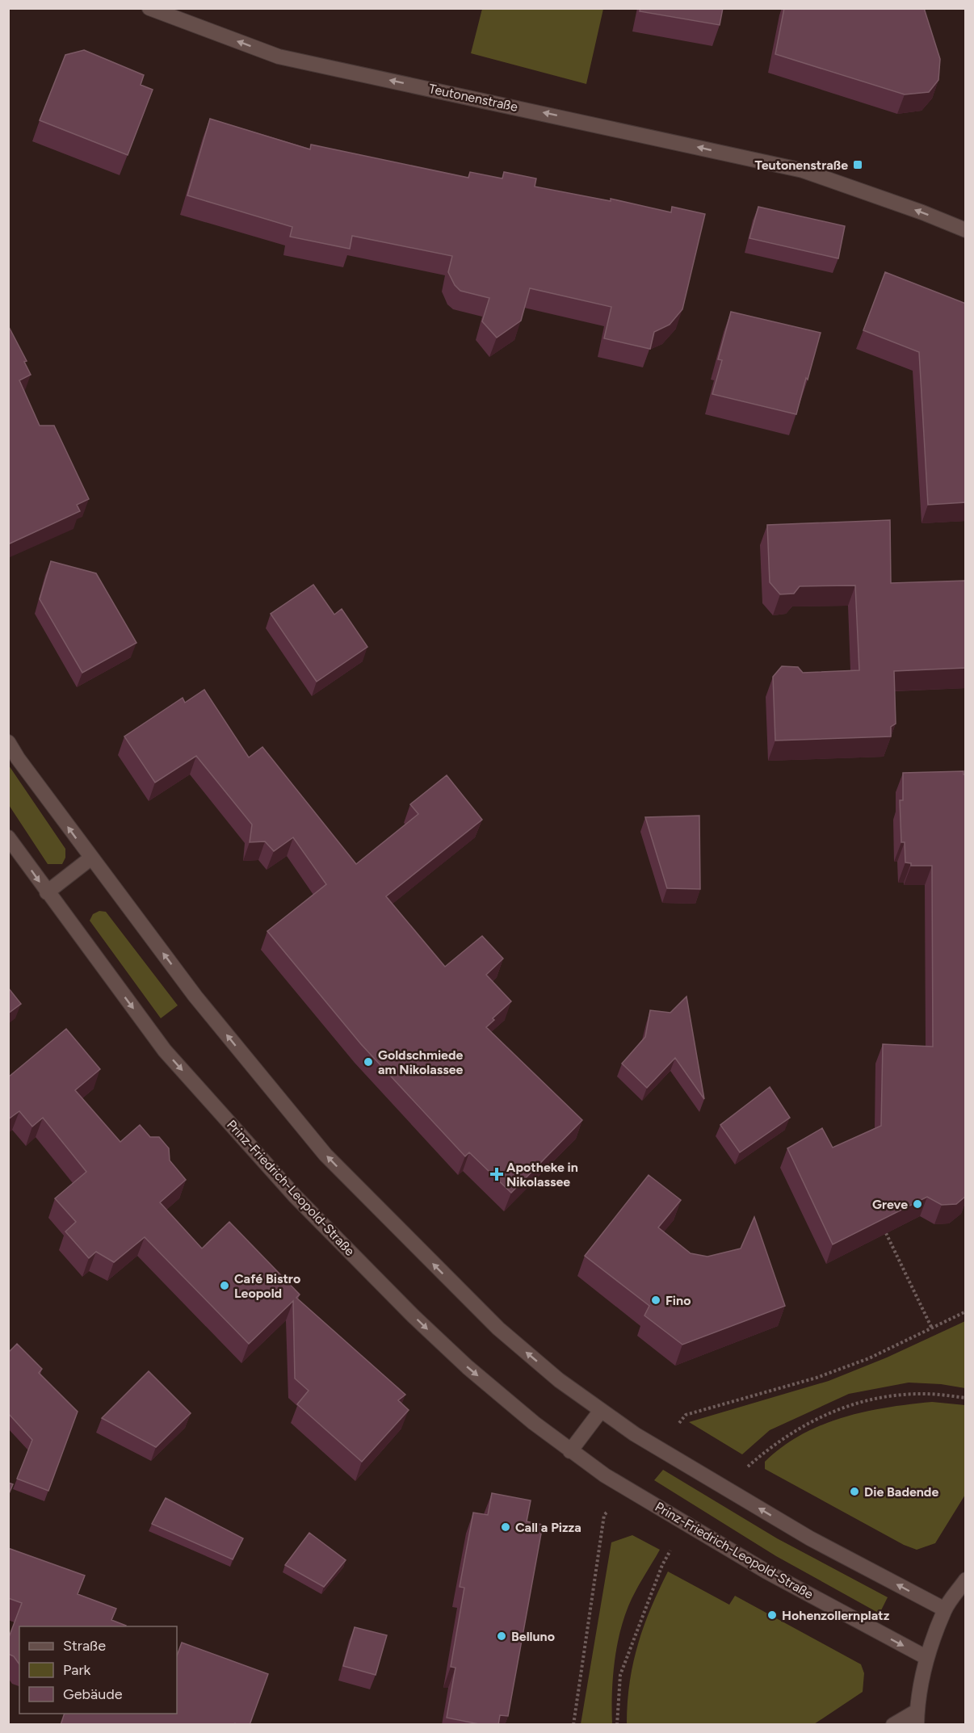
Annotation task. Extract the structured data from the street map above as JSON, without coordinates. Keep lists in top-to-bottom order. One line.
{"streets":{"street":["Teutonenstraße","Prinz-Friedrich-Leopold-Straße"]},"one_way":["Teutonenstraße"],"places":{"transit":["Teutonenstraße"],"other":["Goldschmiede am Nikolassee","Greve","Café Bistro Leopold","Fino","Die Badende","Call a Pizza","Hohenzollernplatz","Belluno"],"health":["Apotheke in Nikolassee"]},"legend":["Straße","Park","Gebäude"]}
